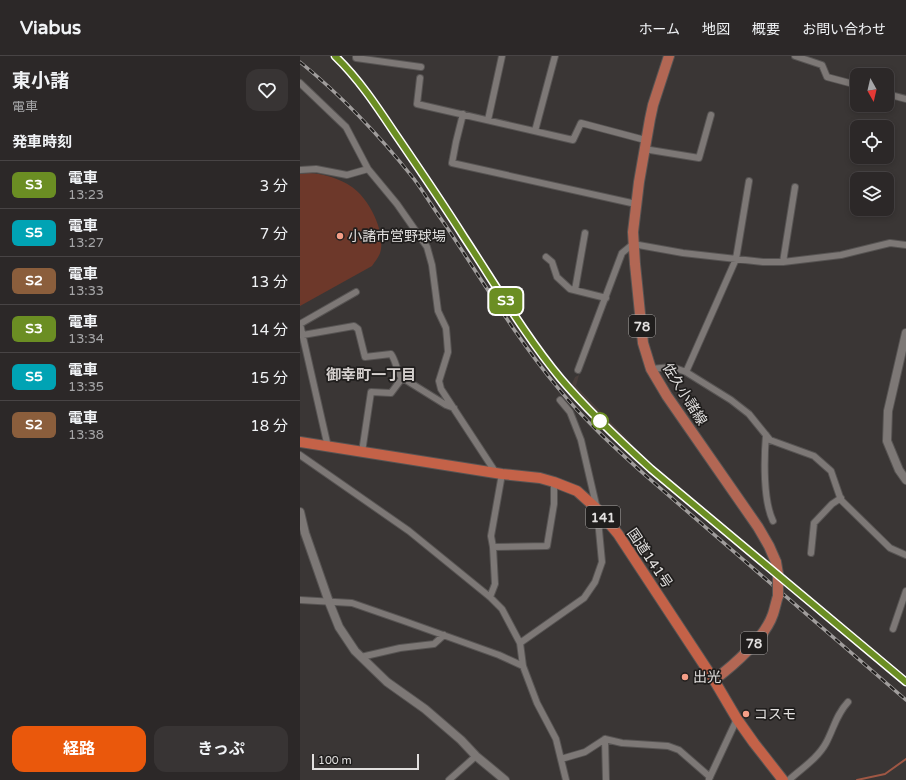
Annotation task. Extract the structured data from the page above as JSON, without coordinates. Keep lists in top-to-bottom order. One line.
{"streets":{"highway":["141","国道141号"],"main road":["78","佐久小諸線"]},"crossings":[["佐久小諸線","国道141号"]],"districts":["御幸町一丁目"],"places":["小諸市営野球場","出光","コスモ"],"scale_bar":"100 m","north":"bottom","page":{"header":"Viabus","nav":["ホーム","地図","概要","お問い合わせ"],"heading":[["東小諸","電車"],"発車時刻"],"on_map":"S3","list":[{"mark":"S3","name":"電車","note":"13:23","value":"3 分"},{"mark":"S5","name":"電車","note":"13:27","value":"7 分"},{"mark":"S2","name":"電車","note":"13:33","value":"13 分"},{"mark":"S3","name":"電車","note":"13:34","value":"14 分"},{"mark":"S5","name":"電車","note":"13:35","value":"15 分"},{"mark":"S2","name":"電車","note":"13:38","value":"18 分"}],"buttons":["経路","きっぷ"],"scale":"100 m"}}
